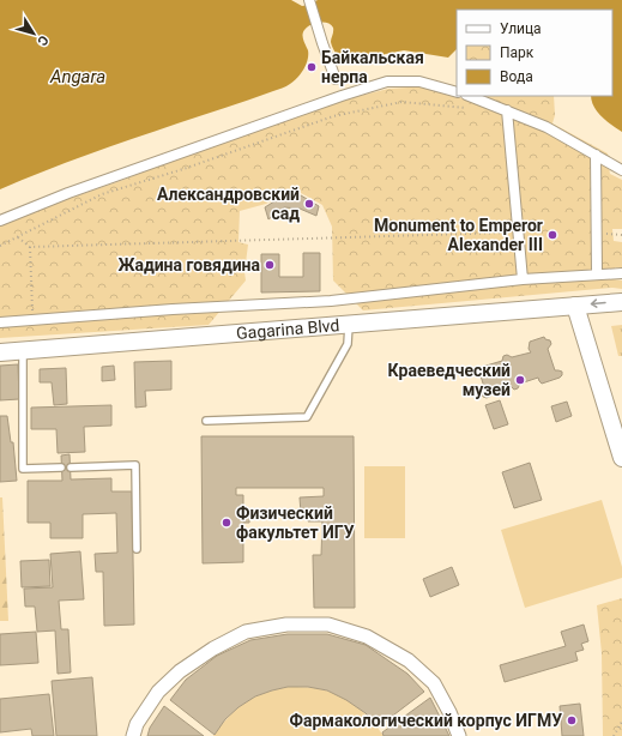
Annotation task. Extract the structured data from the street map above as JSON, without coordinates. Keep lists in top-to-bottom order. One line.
{"streets":{"street":["Gagarina Blvd"]},"water":["Angara"],"places":["Байкальская нерпа","Александровский сад","Monument to Emperor Alexander III","Жадина говядина","Краеведческий музей","Физический факультет ИГУ","Фармакологический корпус ИГМУ"],"legend":["Улица","Парк","Вода"],"north":"bottom right"}
